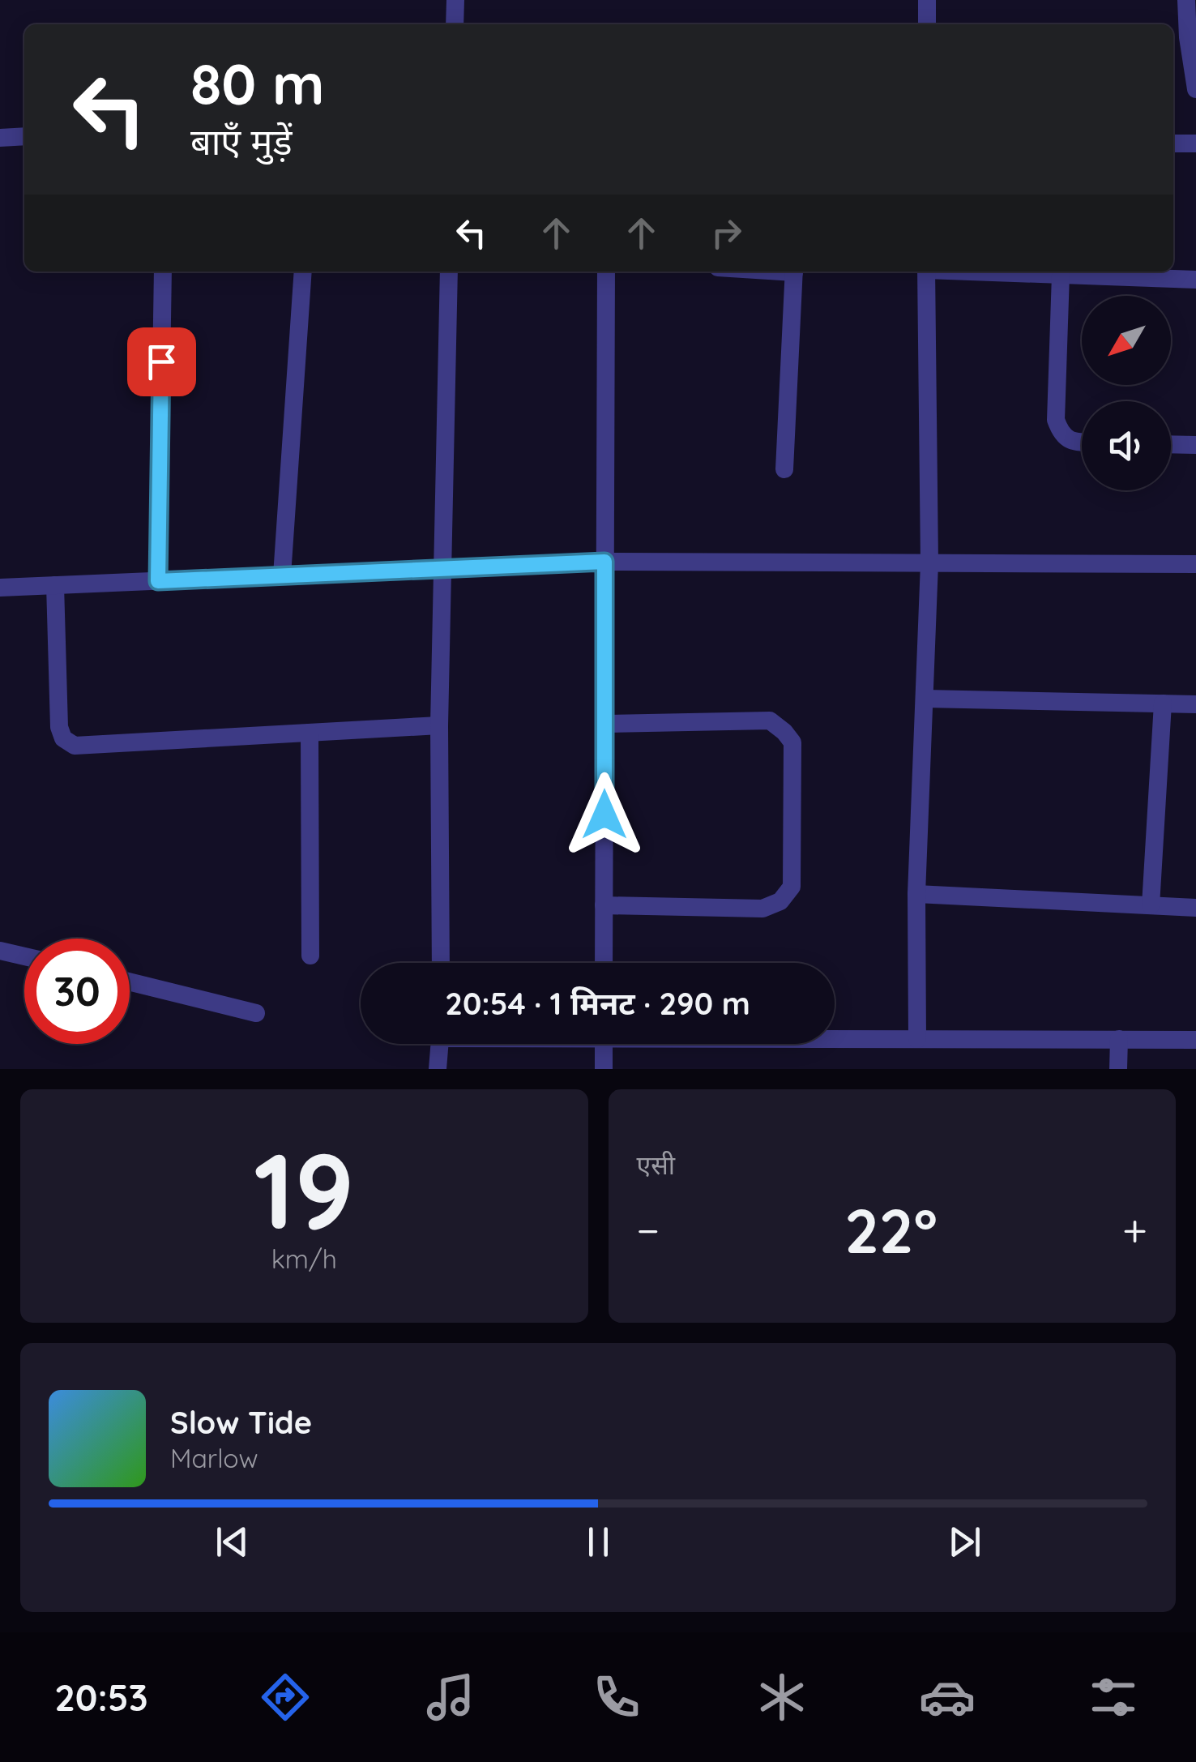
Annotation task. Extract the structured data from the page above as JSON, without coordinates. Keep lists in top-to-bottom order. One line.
{"north":"bottom left","page":{"turn":["80 m","बाएँ मुड़ें"],"limit":"30","trip":"20:54 · 1 मिनट · 290 m","tile":[["19","km/h"],"एसी"],"heat":["−","22°","+"],"song":["Slow Tide","Marlow"],"tabs":"20:53"}}
